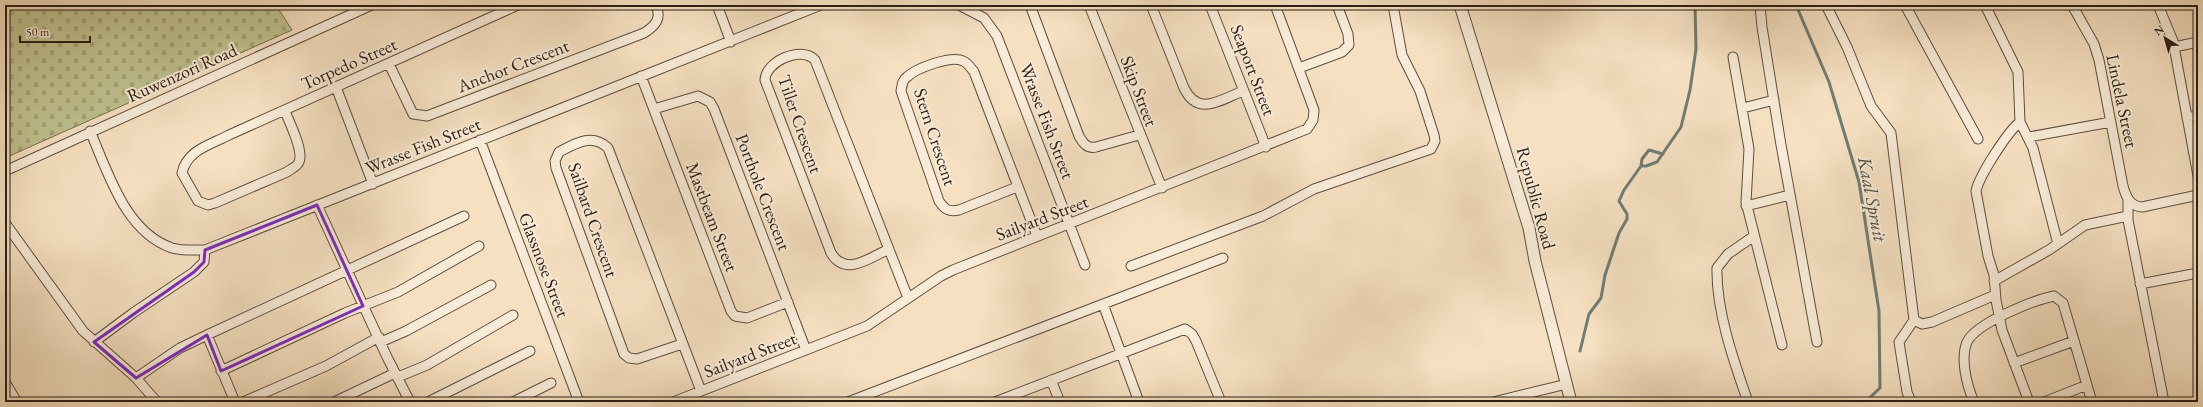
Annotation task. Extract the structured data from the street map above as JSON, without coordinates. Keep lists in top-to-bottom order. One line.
{"streets":{"street":["Torpedo Street","Anchor Crescent","Seaport Street","Ruwenzori Road","Skip Street","Lindela Street","Wrasse Fish Street","Tiller Crescent","Stern Crescent","Porthole Crescent","Republic Road","Mastbeam Street","Sailyard Street","Sailbard Crescent","Glassnose Street"]},"crossings":[["Torpedo Street","Anchor Crescent"],["Seaport Street","Sailyard Street"],["Ruwenzori Road","Wrasse Fish Street"],["Skip Street","Sailyard Street"],["Wrasse Fish Street","Mastbeam Street"],["Wrasse Fish Street","Sailyard Street"],["Wrasse Fish Street","Glassnose Street"],["Tiller Crescent","Sailyard Street"],["Stern Crescent","Sailyard Street"],["Porthole Crescent","Mastbeam Street"],["Porthole Crescent","Sailyard Street"],["Sailyard Street","Sailbard Crescent"]],"water":["Kaal Spruit"],"scale_bar":"50 m","north":"top left"}
